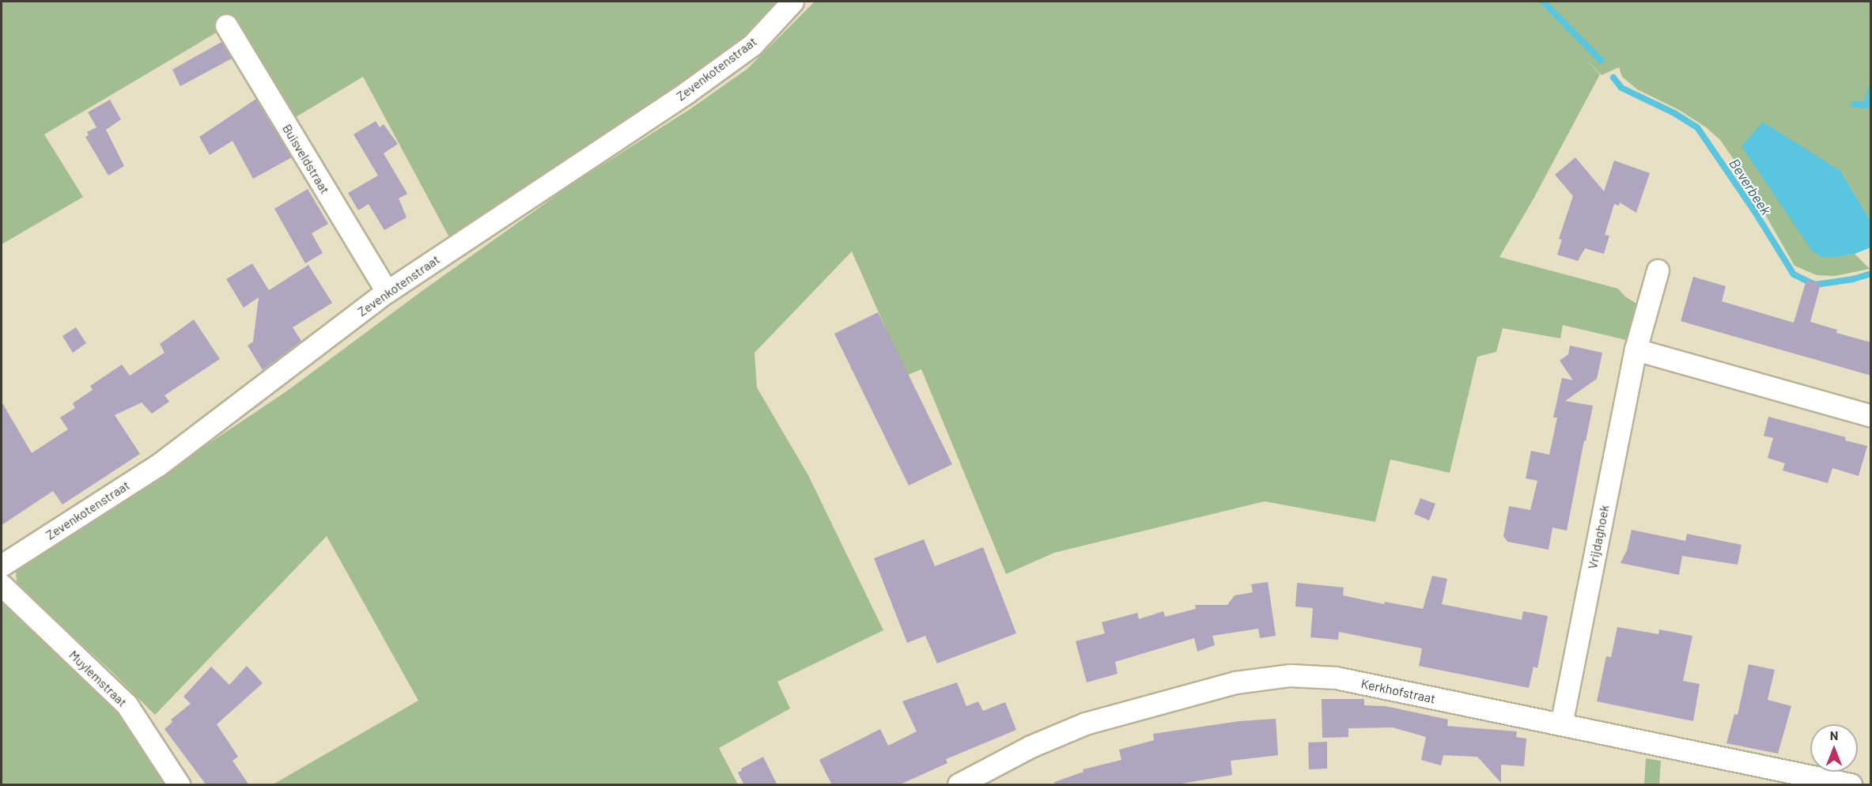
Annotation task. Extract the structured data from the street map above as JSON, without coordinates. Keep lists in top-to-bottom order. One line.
{"streets":{"street":["Zevenkotenstraat","Buisveldstraat","Vrijdaghoek","Muylemstraat","Kerkhofstraat"]},"crossings":[["Zevenkotenstraat","Buisveldstraat"],["Vrijdaghoek","Kerkhofstraat"]],"water":["Beverbeek"],"north":"top"}
